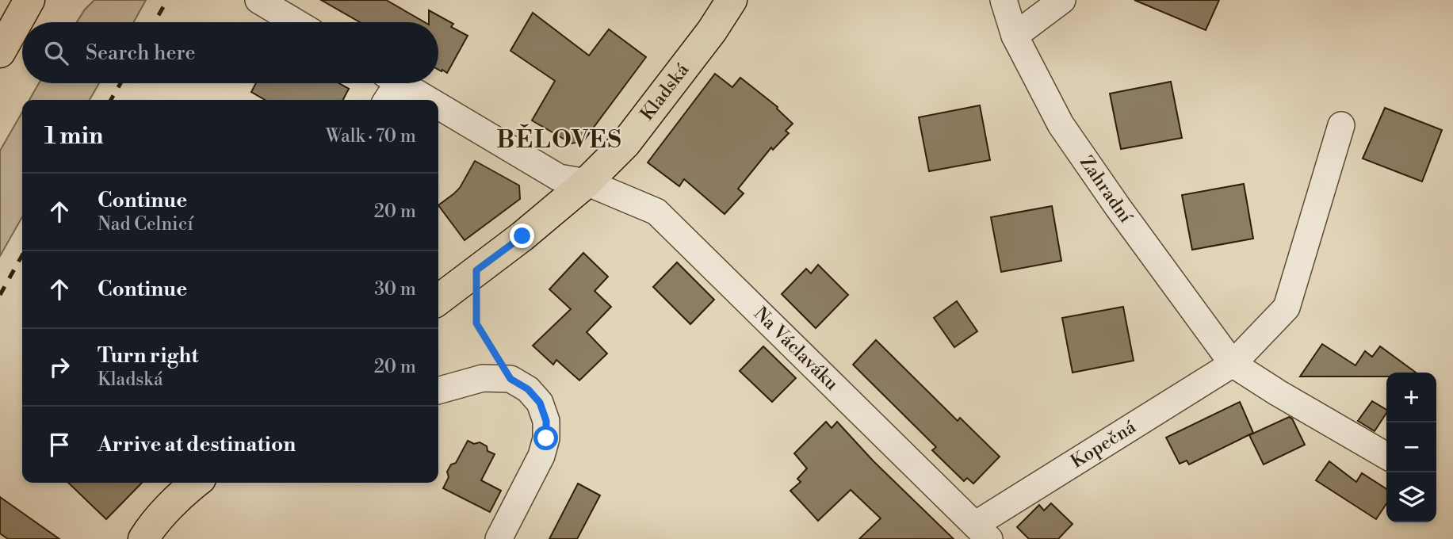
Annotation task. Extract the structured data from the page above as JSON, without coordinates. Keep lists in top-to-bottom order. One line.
{"streets":{"main road":["Kladská"],"street":["Zahradní","Na Václaváku","Kopečná"]},"crossings":[["Kladská","Na Václaváku"],["Zahradní","Kopečná"],["Na Václaváku","Kopečná"]],"districts":["BĚLOVES"],"page":{"search":"Search here","heading":["1 min","Walk · 70 m"],"list":[["Continue","Nad Celnicí","20 m"],["Continue","30 m"],["Turn right","Kladská","20 m"],"Arrive at destination"],"map_buttons":["+","−"]}}
